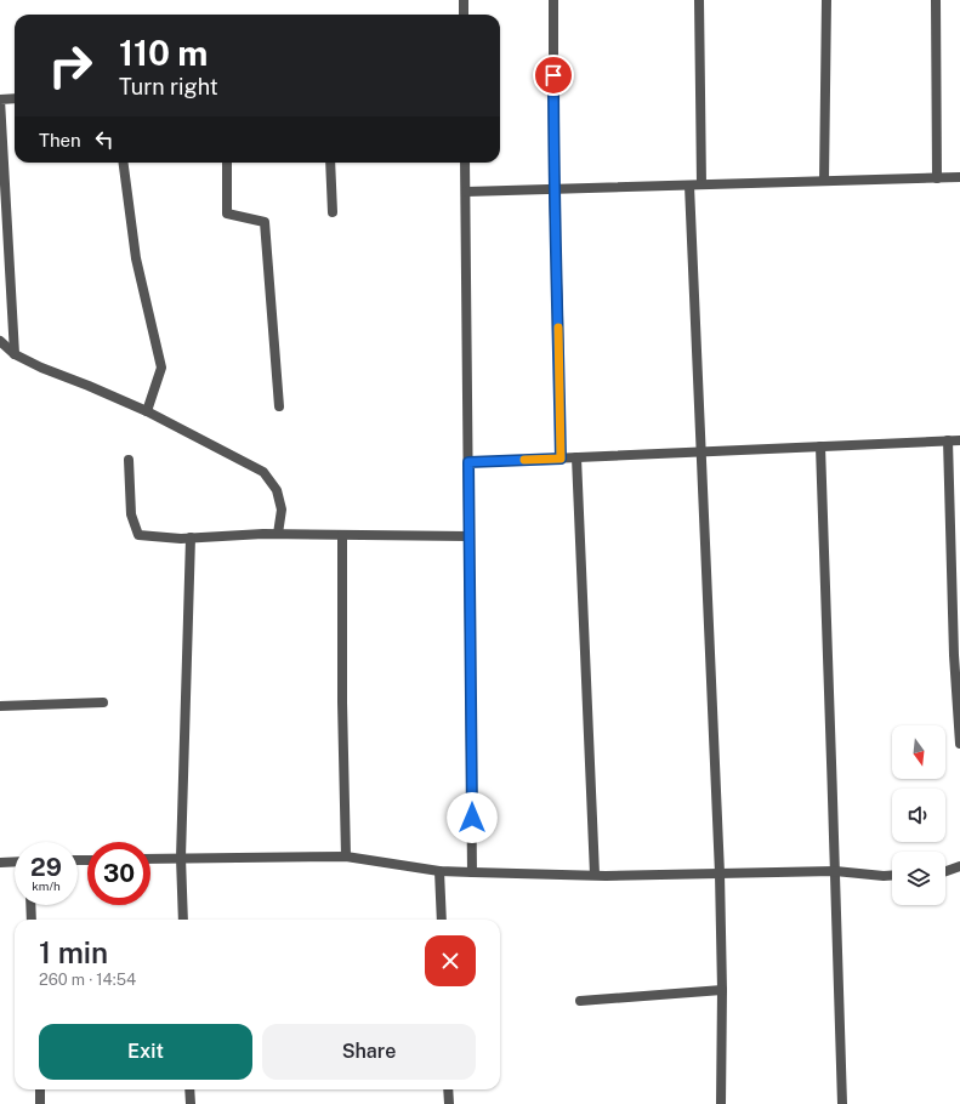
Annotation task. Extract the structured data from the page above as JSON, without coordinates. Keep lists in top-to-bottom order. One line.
{"north":"bottom","page":{"turn":["110 m","Turn right"],"then":"Then","speed":"29 km/h","limit":"30","heading":["1 min","260 m · 14:54"],"buttons":["Exit","Share"]}}
